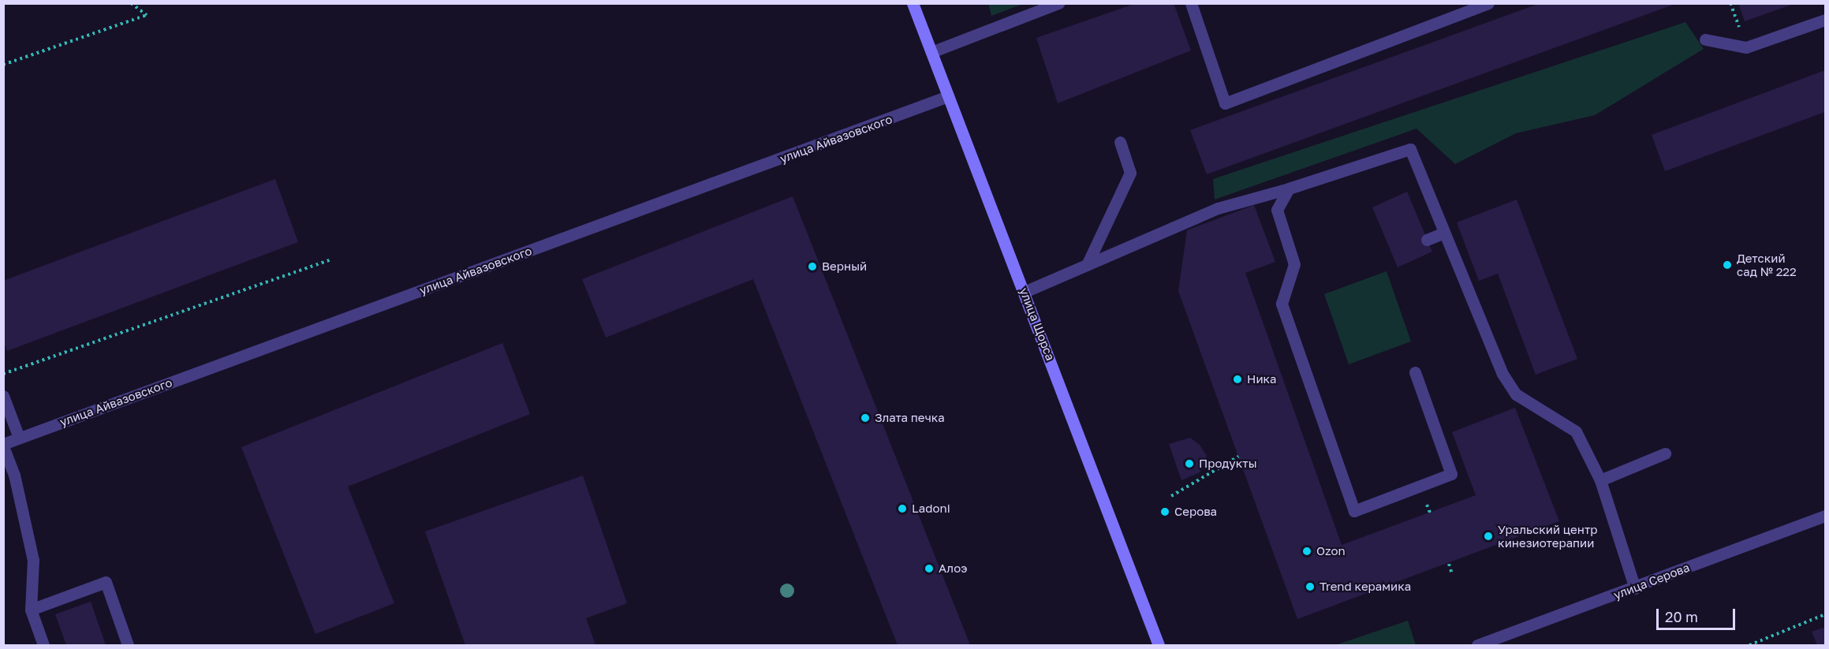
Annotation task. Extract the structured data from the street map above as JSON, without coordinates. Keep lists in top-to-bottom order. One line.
{"streets":{"main road":["улица Щорса"],"street":["улица Айвазовского","улица Серова"]},"crossings":[["улица Айвазовского","улица Щорса"]],"places":["Детский сад № 222","Верный","Ника","Злата печка","Продукты","Ladoni","Серова","Уральский центр кинезиотерапии","Ozon","Алоэ","Trend керамика"],"scale_bar":"20 m"}
